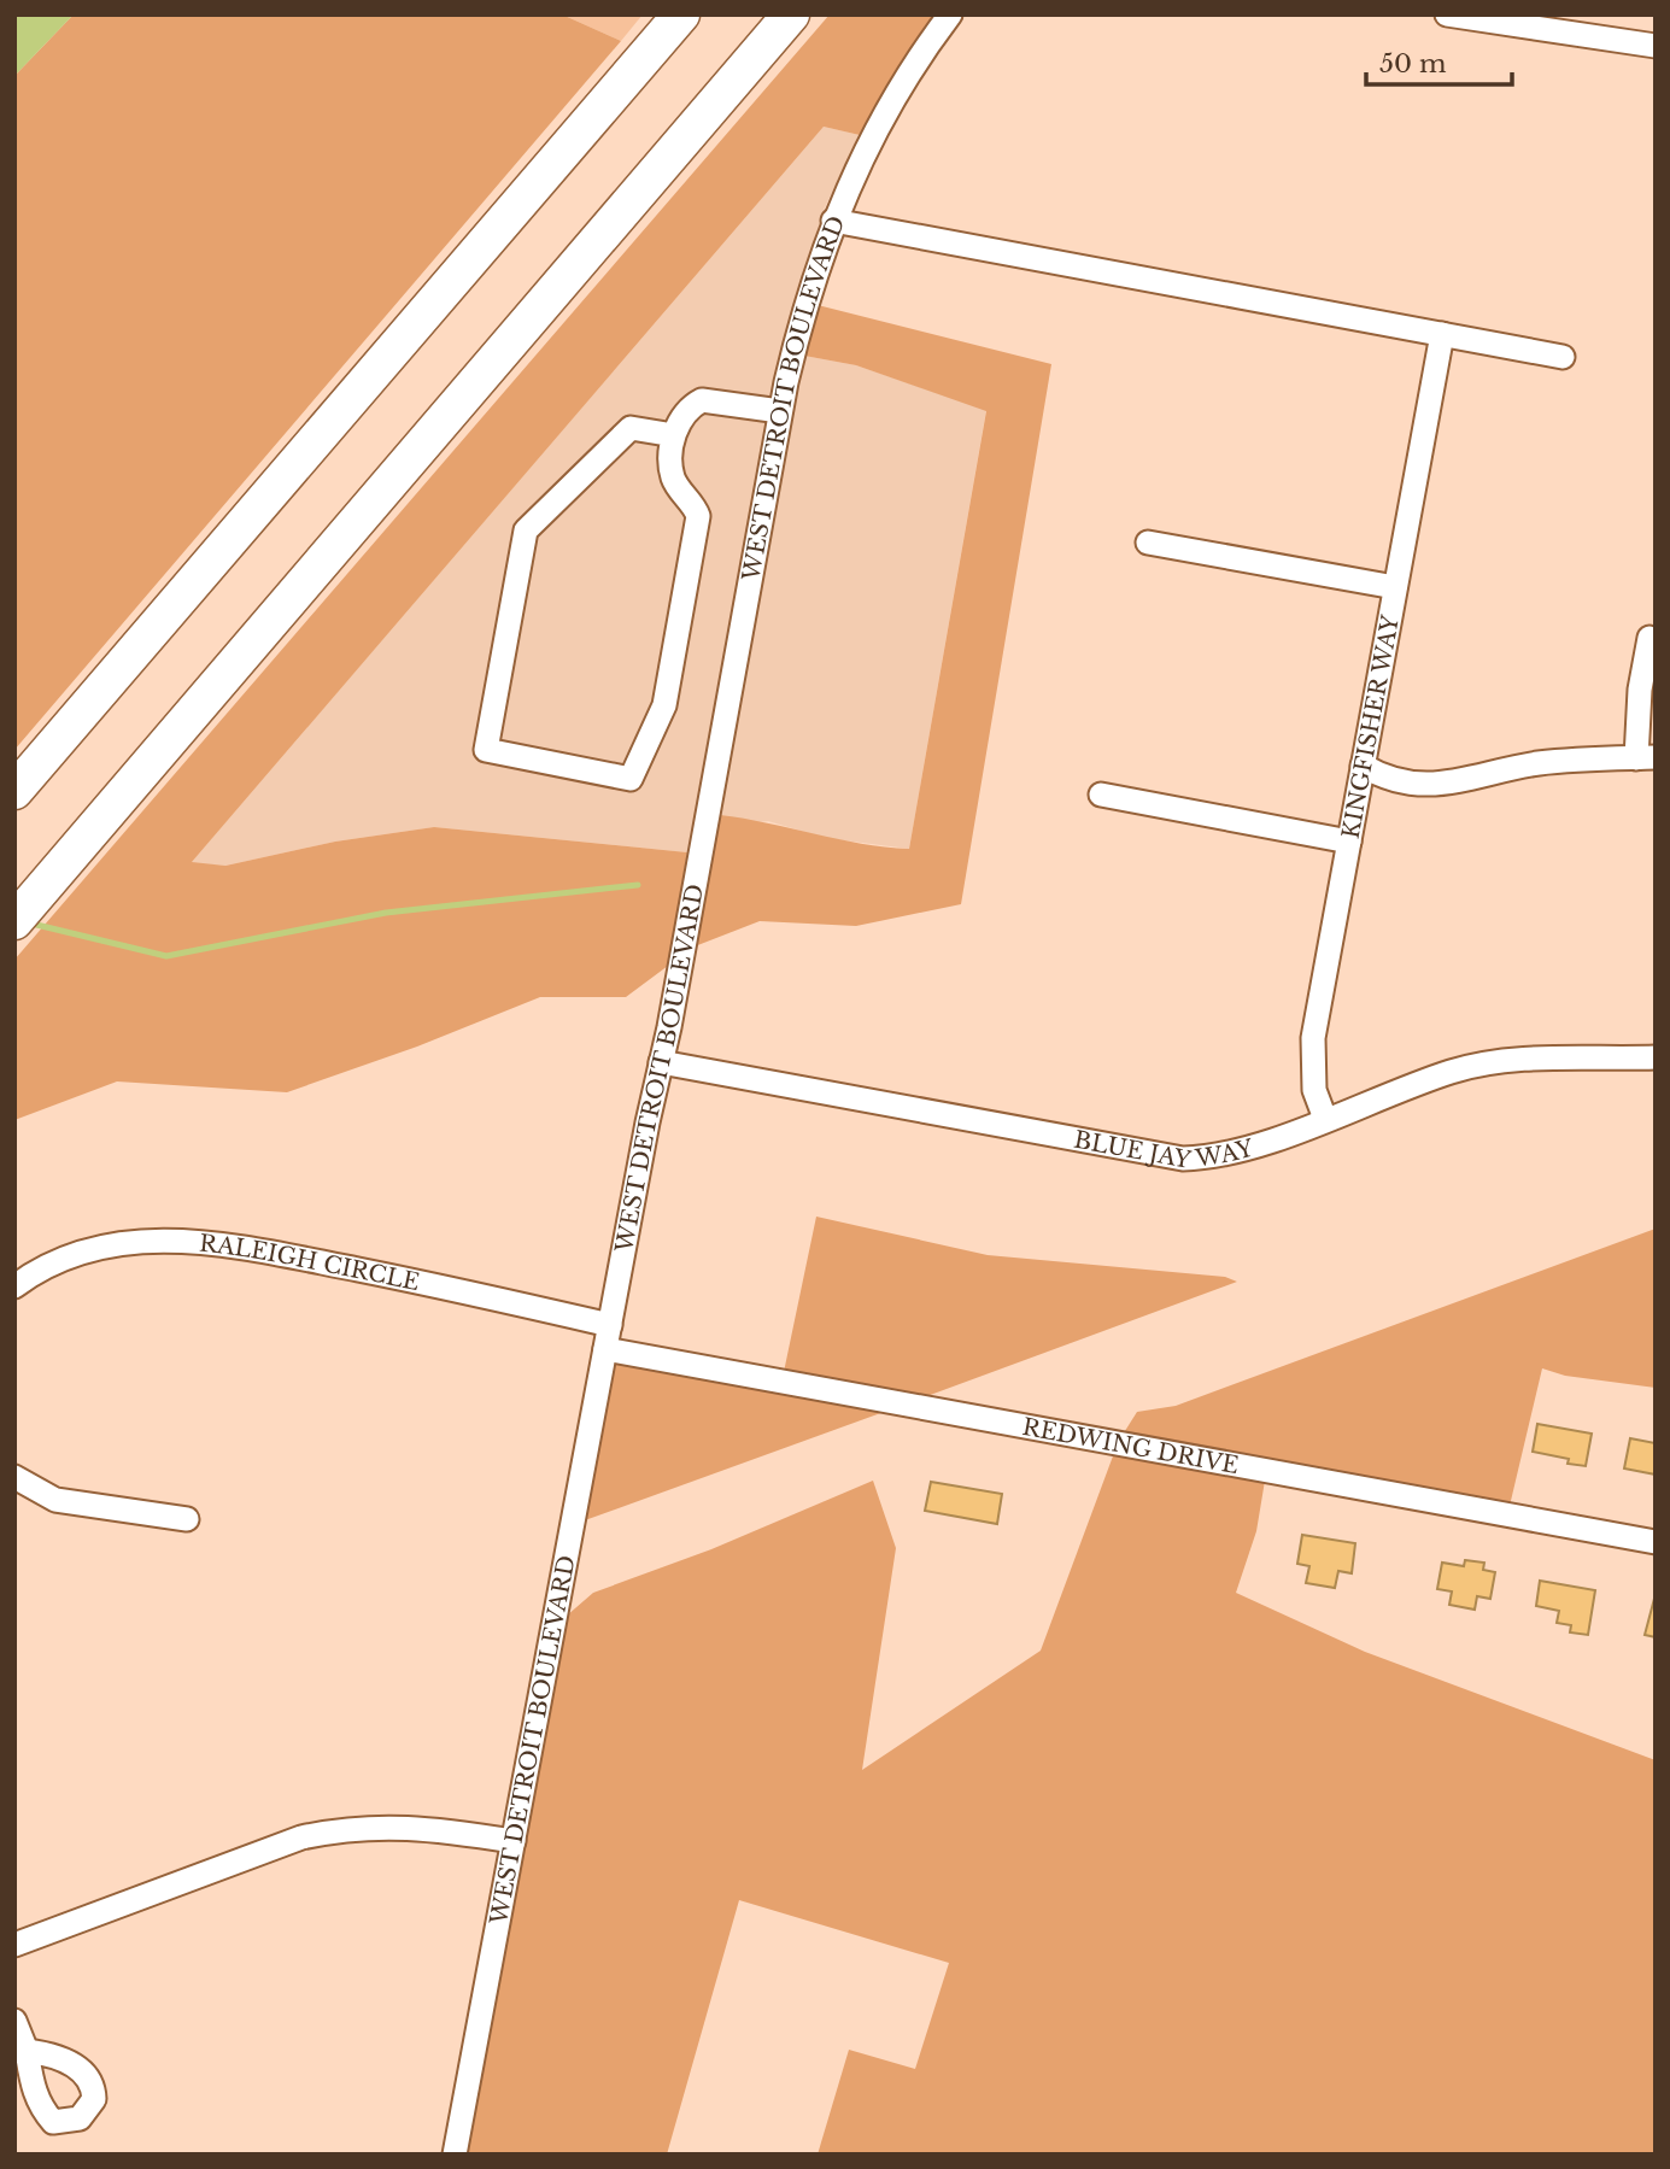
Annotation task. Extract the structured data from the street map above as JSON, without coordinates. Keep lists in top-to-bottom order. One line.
{"streets":{"street":["WEST DETROIT BOULEVARD","KINGFISHER WAY","BLUE JAY WAY","RALEIGH CIRCLE","REDWING DRIVE"]},"crossings":[["WEST DETROIT BOULEVARD","BLUE JAY WAY"],["WEST DETROIT BOULEVARD","RALEIGH CIRCLE"],["WEST DETROIT BOULEVARD","REDWING DRIVE"],["KINGFISHER WAY","BLUE JAY WAY"]],"scale_bar":"50 m"}
